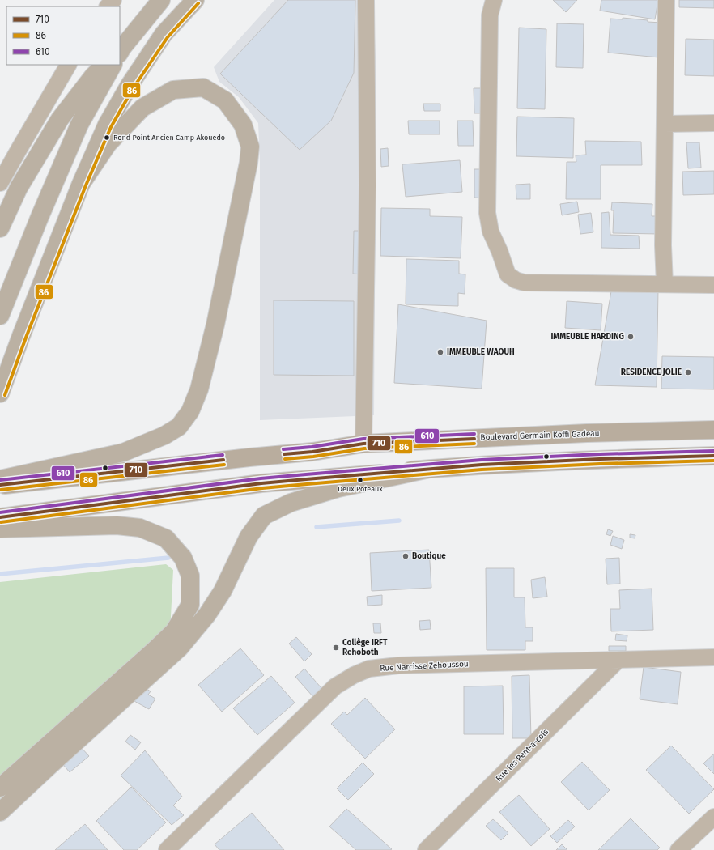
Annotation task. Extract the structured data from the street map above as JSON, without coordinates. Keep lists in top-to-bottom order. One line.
{"streets":{"main road":["Boulevard Germain Koffi Gadeau"],"street":["Rue Narcisse Zehoussou","Rue les Pent-a-cols"]},"crossings":[["Rue Narcisse Zehoussou","Rue les Pent-a-cols"]],"places":["Rond Point Ancien Camp Akouedo","IMMEUBLE HARDING","IMMEUBLE WAOUH","RESIDENCE JOLIE","Deux Poteaux","Boutique","Collège IRFT Rehoboth"],"lines":["transit line 86","transit line 610","transit line 710"],"legend":["710","86","610"]}
